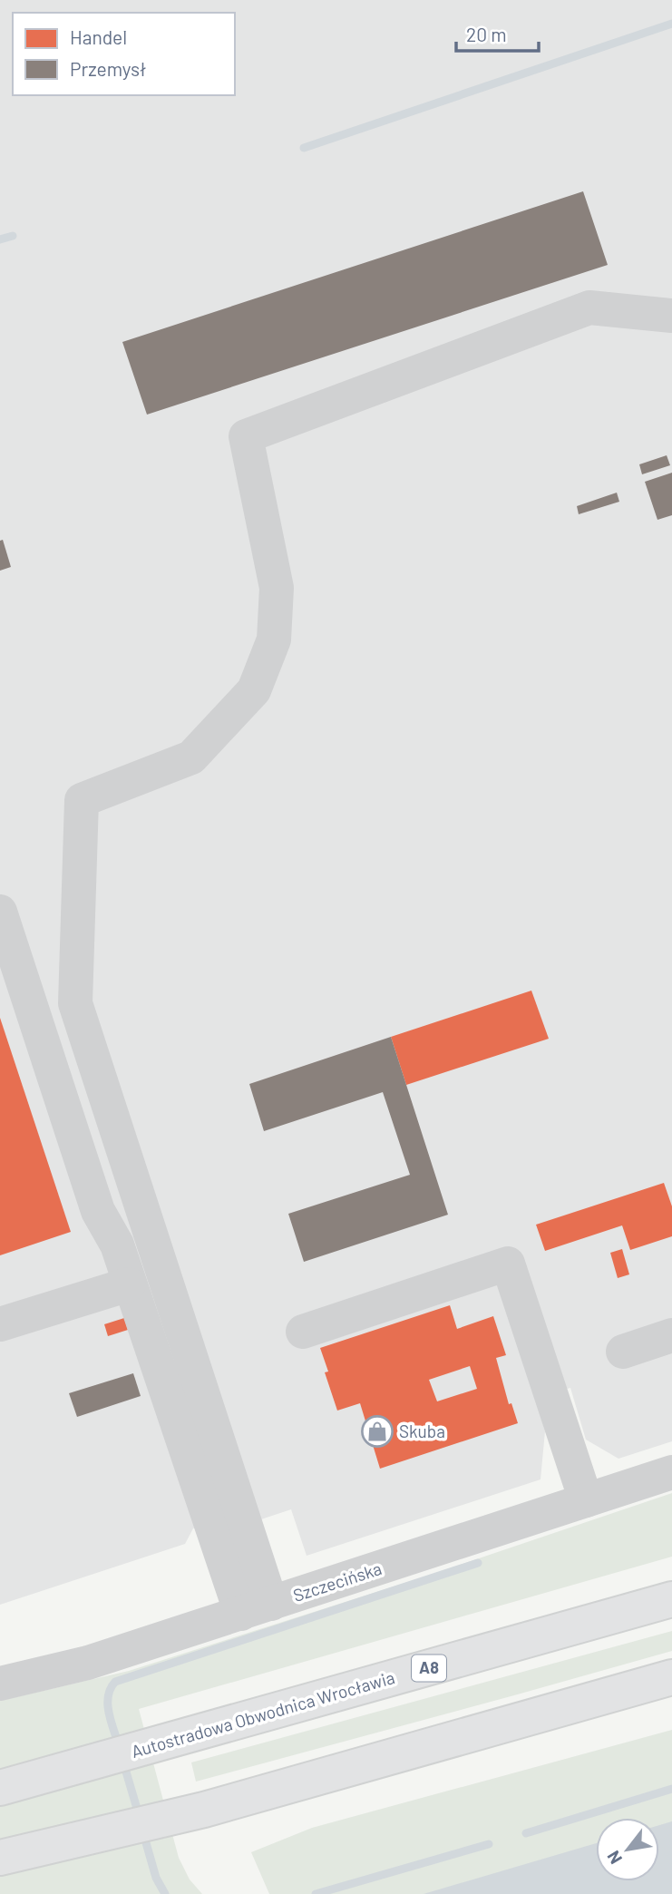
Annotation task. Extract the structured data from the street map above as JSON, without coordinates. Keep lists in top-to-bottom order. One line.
{"streets":{"highway":["A8","Autostradowa Obwodnica Wrocławia"],"street":["Szczecińska"]},"places":{"shop":["Skuba"]},"legend":["Handel","Przemysł"],"scale_bar":"20 m","north":"bottom left"}
